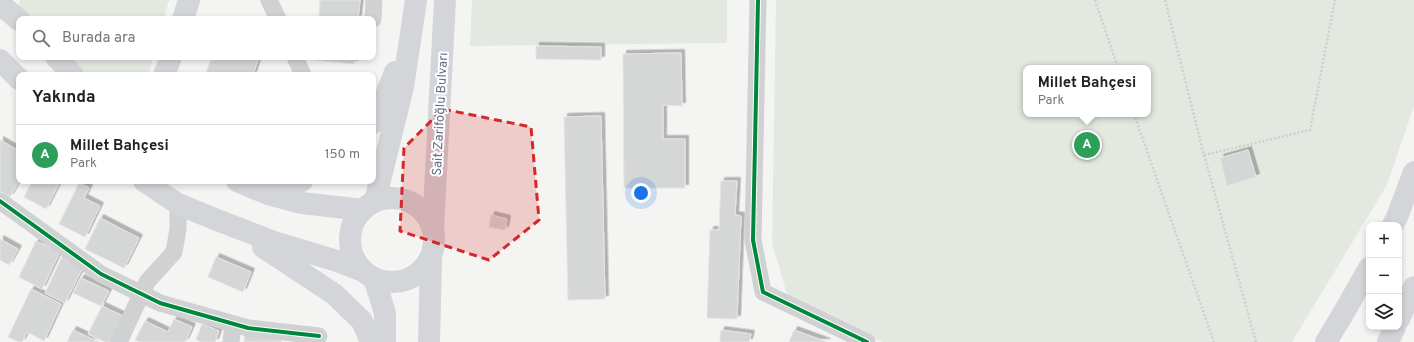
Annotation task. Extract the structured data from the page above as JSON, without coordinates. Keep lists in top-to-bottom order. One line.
{"streets":{"main road":["Sait Zarifoğlu Bulvarı"]},"page":{"search":"Burada ara","popup":["Millet Bahçesi","Park"],"heading":"Yakında","list":[{"mark":"A","name":"Millet Bahçesi","note":"Park","value":"150 m"}],"pins":"A","map_buttons":["+","−"]}}
